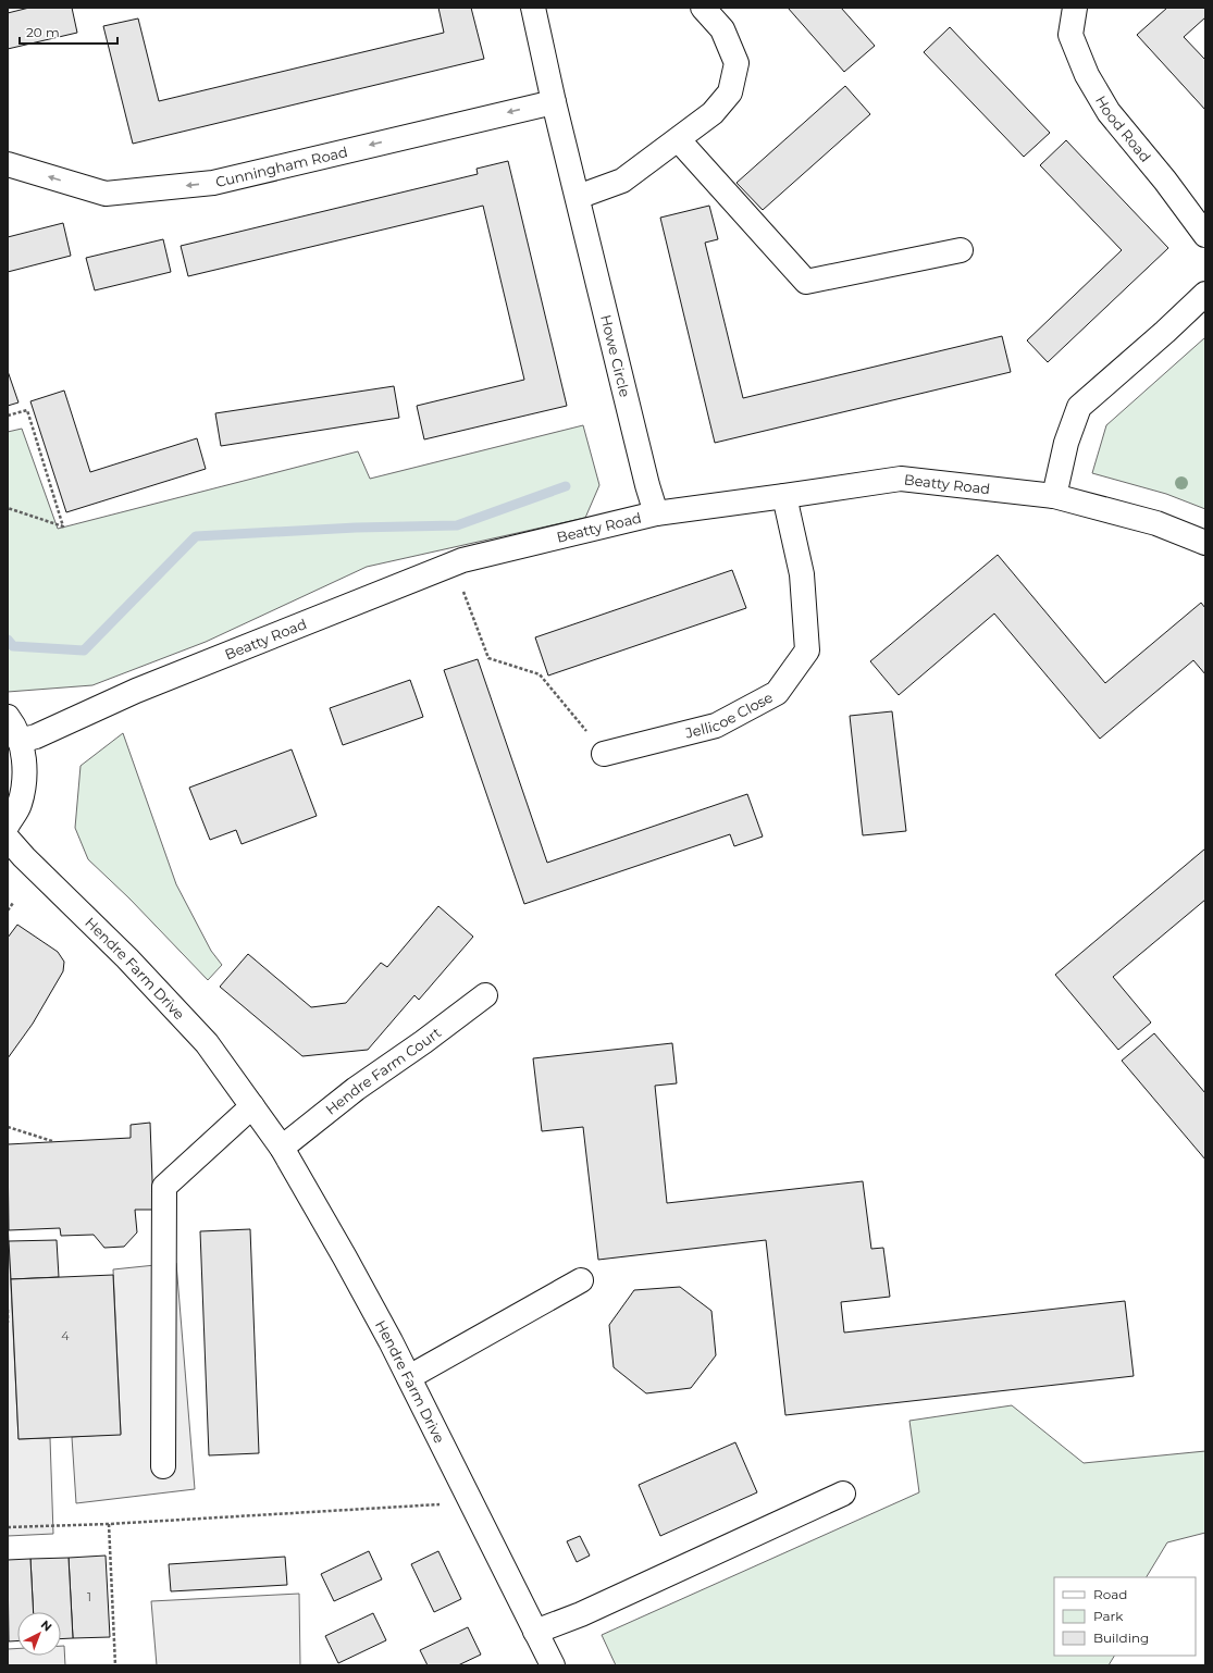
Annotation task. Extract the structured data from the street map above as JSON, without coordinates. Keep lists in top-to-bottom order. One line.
{"streets":{"street":["Hood Road","Cunningham Road","Howe Circle","Beatty Road","Jellicoe Close","Hendre Farm Drive","Hendre Farm Court"]},"crossings":[["Cunningham Road","Howe Circle"],["Howe Circle","Beatty Road"],["Beatty Road","Jellicoe Close"],["Hendre Farm Drive","Hendre Farm Court"]],"one_way":["Cunningham Road"],"house_numbers":["4","1"],"legend":["Road","Park","Building"],"scale_bar":"20 m","north":"top right"}
